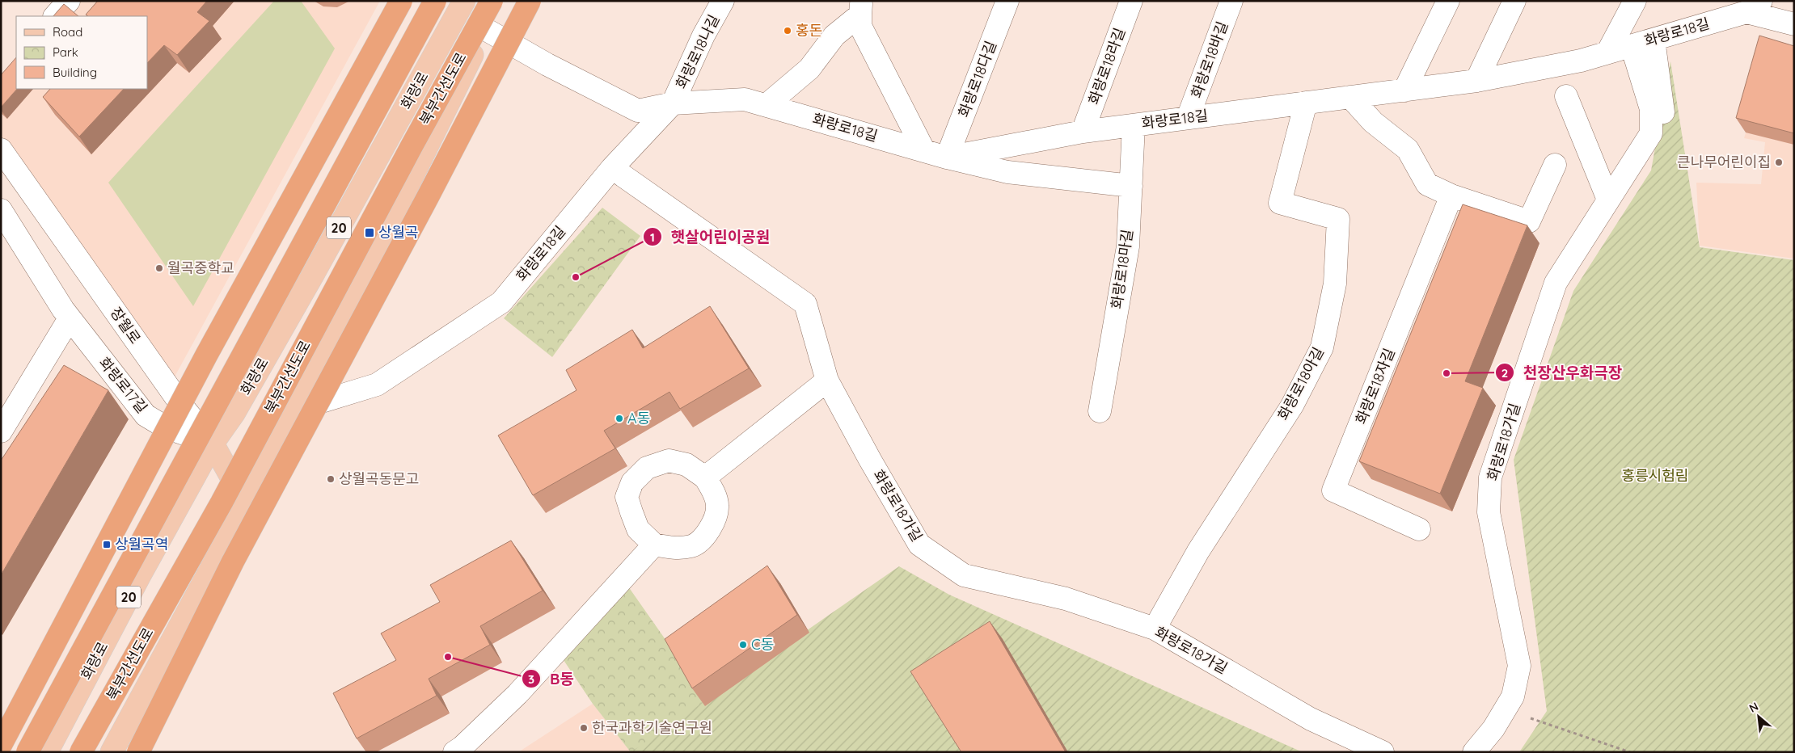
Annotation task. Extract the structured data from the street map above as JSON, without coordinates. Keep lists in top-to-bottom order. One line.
{"streets":{"highway":["북부간선도로"],"main road":["화랑로","20","장월로"],"street":["화랑로18길","화랑로18나길","화랑로18바길","화랑로18라길","화랑로18다길","화랑로18마길","화랑로18아길","화랑로17길","화랑로18자길","화랑로18가길"]},"crossings":[["화랑로18길","화랑로18나길"],["화랑로18길","화랑로18바길"],["화랑로18길","화랑로18라길"],["화랑로18길","화랑로18다길"],["화랑로18길","화랑로18마길"],["화랑로18길","화랑로18아길"],["화랑로18길","화랑로18가길"],["화랑로","장월로"],["화랑로","화랑로17길"],["장월로","화랑로17길"],["화랑로18아길","화랑로18가길"]],"parks":["홍릉시험림"],"places":{"other":["홍돈","큰나무어린이집","월곡중학교","햇살어린이공원","천장산우화극장","A동","상월곡동문고","C동","B동","한국과학기술연구원"],"transit":["상월곡","상월곡역"]},"legend":["Road","Park","Building"],"north":"top left"}
